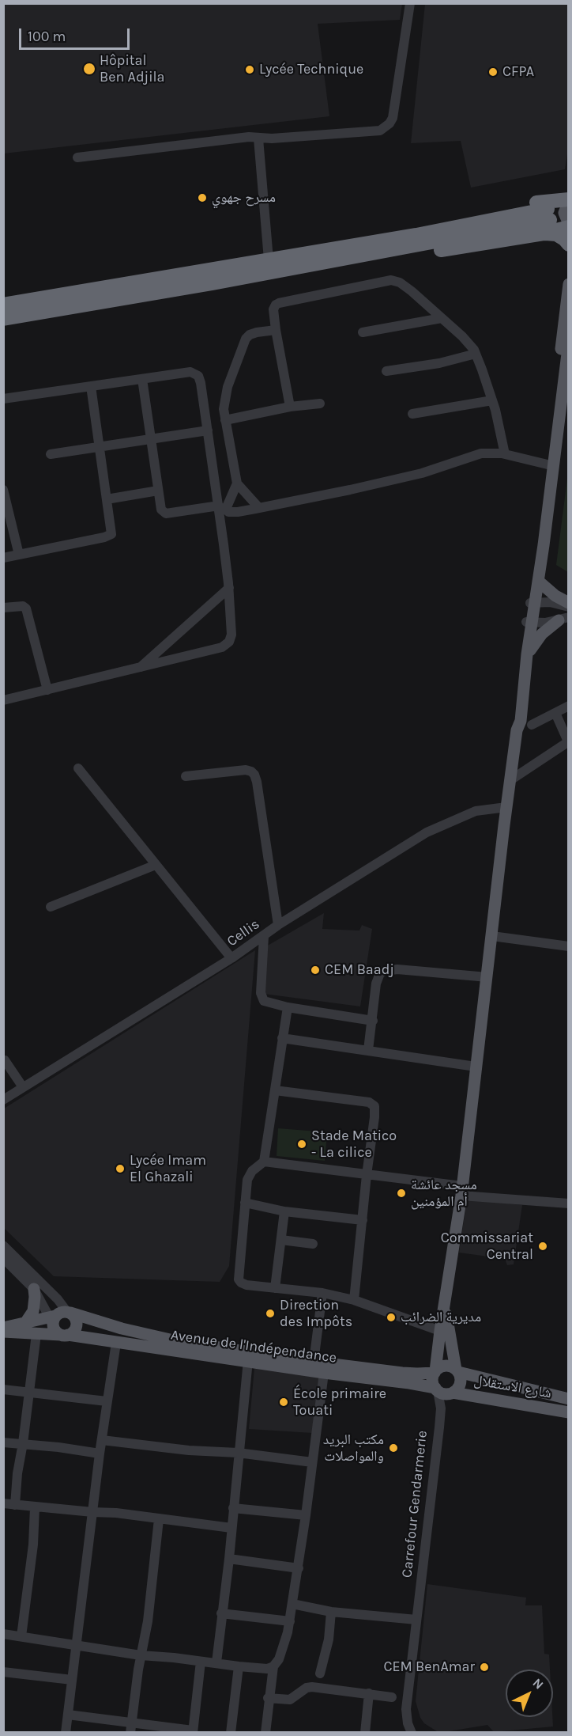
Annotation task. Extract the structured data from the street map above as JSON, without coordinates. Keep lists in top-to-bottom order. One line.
{"streets":{"main road":["Avenue de l'Indépendance","شارع الاستقلال"],"street":["Cellis","Carrefour Gendarmerie"]},"crossings":[["Avenue de l'Indépendance","شارع الاستقلال"],["Avenue de l'Indépendance","Carrefour Gendarmerie"],["شارع الاستقلال","Carrefour Gendarmerie"]],"places":["Hôpital Ben Adjila","Lycée Technique","CFPA","مسرح جهوي","CEM Baadj","Stade Matico - La cilice","Lycée Imam El Ghazali","مسجد عائشة أم المؤمنين","Commissariat Central","Direction des Impôts","مديرية الضرائب","École primaire Touati","مكتب البريد والمواصلات","CEM BenAmar"],"scale_bar":"100 m","north":"top right"}
